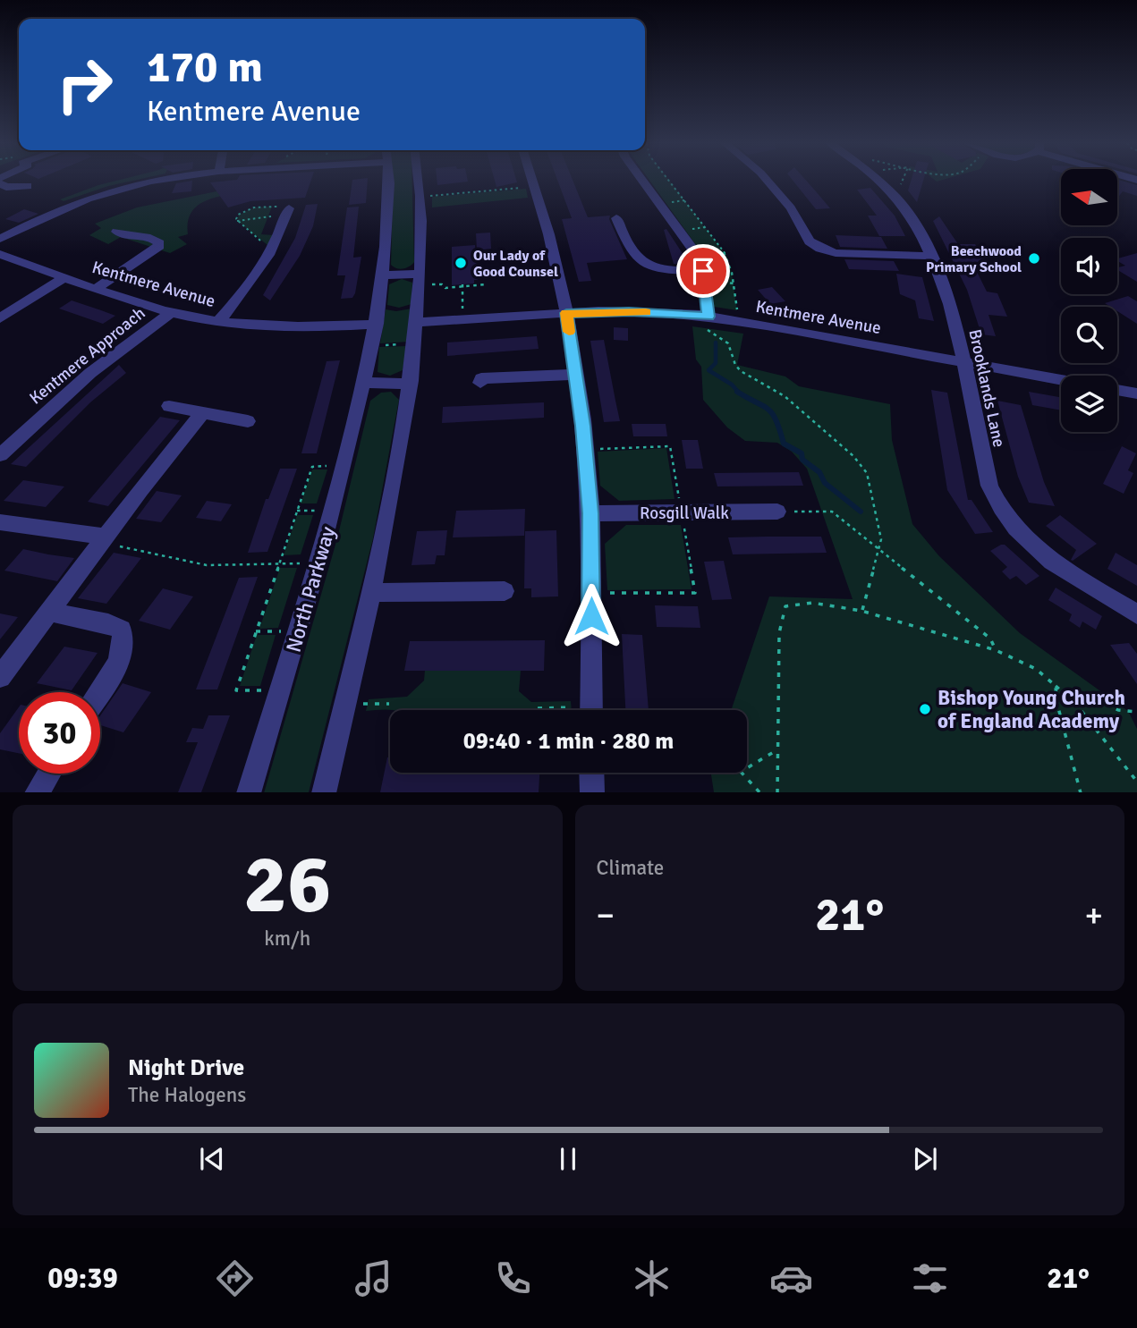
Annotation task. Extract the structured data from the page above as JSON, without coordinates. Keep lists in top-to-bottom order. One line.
{"streets":{"street":["Kentmere Avenue","Kentmere Approach","Brooklands Lane","Rosgill Walk","North Parkway"]},"crossings":[["Kentmere Avenue","Kentmere Approach"],["Kentmere Avenue","Brooklands Lane"],["Kentmere Avenue","North Parkway"]],"places":["Beechwood Primary School","Our Lady of Good Counsel","Bishop Young Church of England Academy"],"north":"left","page":{"turn":["170 m","Kentmere Avenue"],"limit":"30","trip":"09:40 · 1 min · 280 m","tile":[["26","km/h"],"Climate"],"heat":["−","21°","+"],"song":["Night Drive","The Halogens"],"tabs":["09:39","21°"]}}
